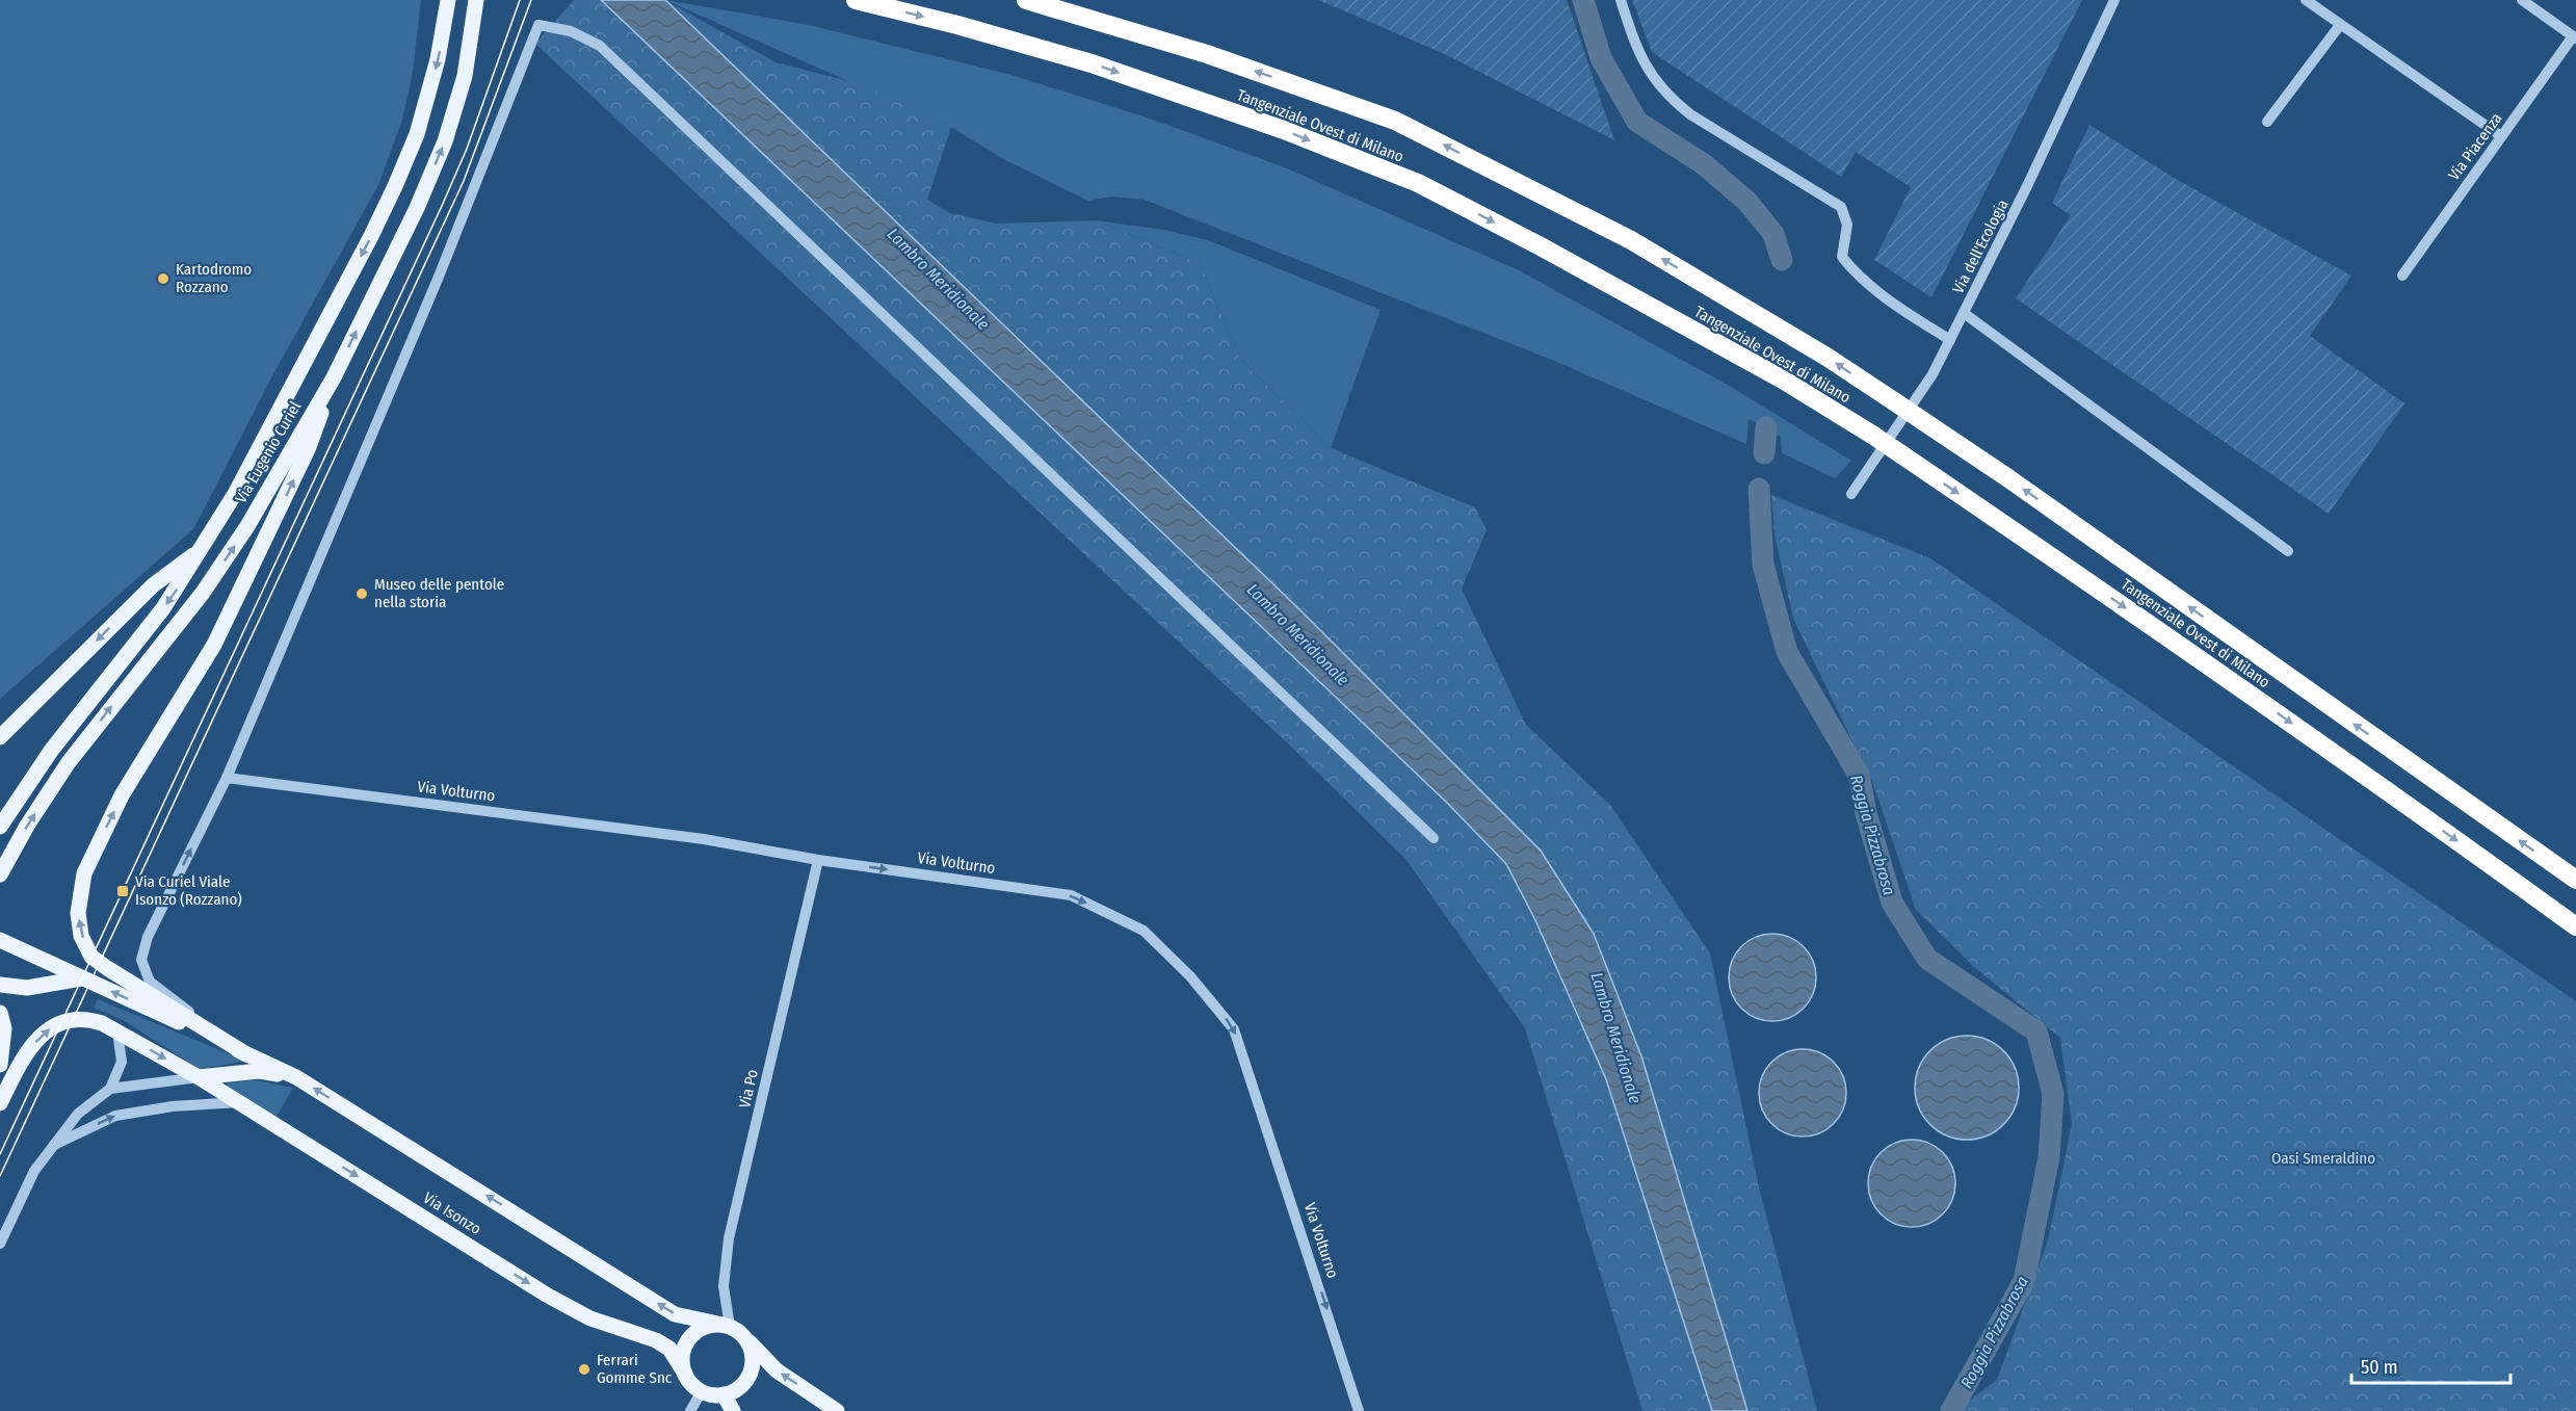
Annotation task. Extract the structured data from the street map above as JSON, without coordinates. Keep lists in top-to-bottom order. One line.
{"streets":{"highway":["Tangenziale Ovest di Milano"],"main road":["Via Eugenio Curiel","Via Isonzo"],"street":["Via Piacenza","Via dell'Ecologia","Via Volturno","Via Po"]},"crossings":[["Via Volturno","Via Po"],["Via Po","Via Isonzo"]],"one_way":["Via Volturno"],"water":["Lambro Meridionale","Roggia Pizzabrosa"],"parks":["Oasi Smeraldino"],"places":{"other":["Kartodromo Rozzano","Museo delle pentole nella storia","Ferrari Gomme Snc"],"transit":["Via Curiel Viale Isonzo (Rozzano)"]},"scale_bar":"50 m"}
